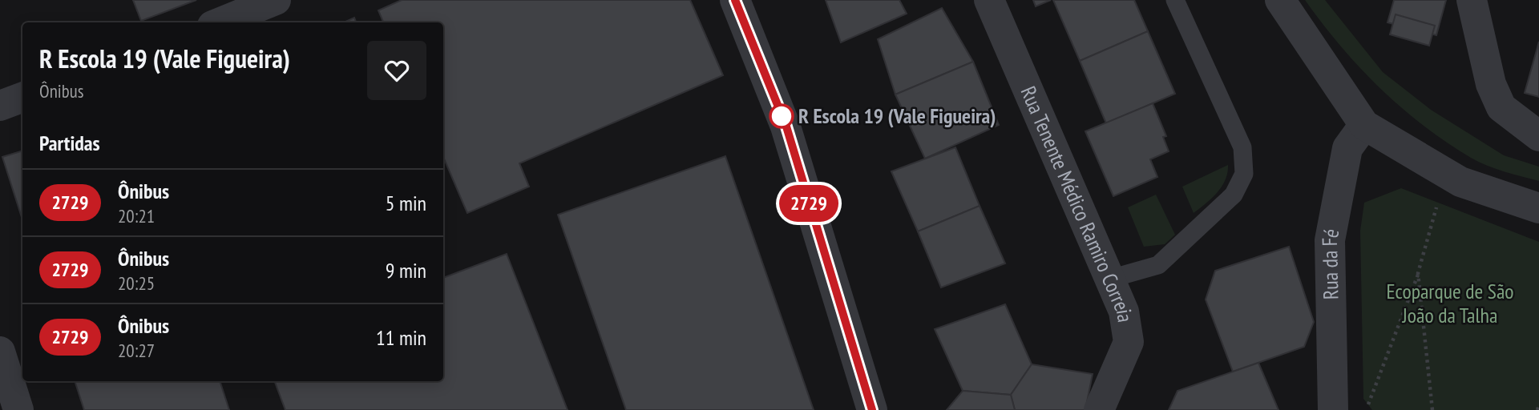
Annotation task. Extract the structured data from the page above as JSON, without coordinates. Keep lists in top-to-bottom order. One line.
{"streets":{"street":["Rua Tenente Médico Ramiro Correia","Rua da Fé"]},"parks":["Ecoparque de São João da Talha"],"places":["R Escola 19 (Vale Figueira)"],"lines":["bus line 2729"],"page":{"on_map":"2729","heading":[["R Escola 19 (Vale Figueira)","Ônibus"],"Partidas"],"list":[{"mark":"2729","name":"Ônibus","note":"20:21","value":"5 min"},{"mark":"2729","name":"Ônibus","note":"20:25","value":"9 min"},{"mark":"2729","name":"Ônibus","note":"20:27","value":"11 min"}]}}
